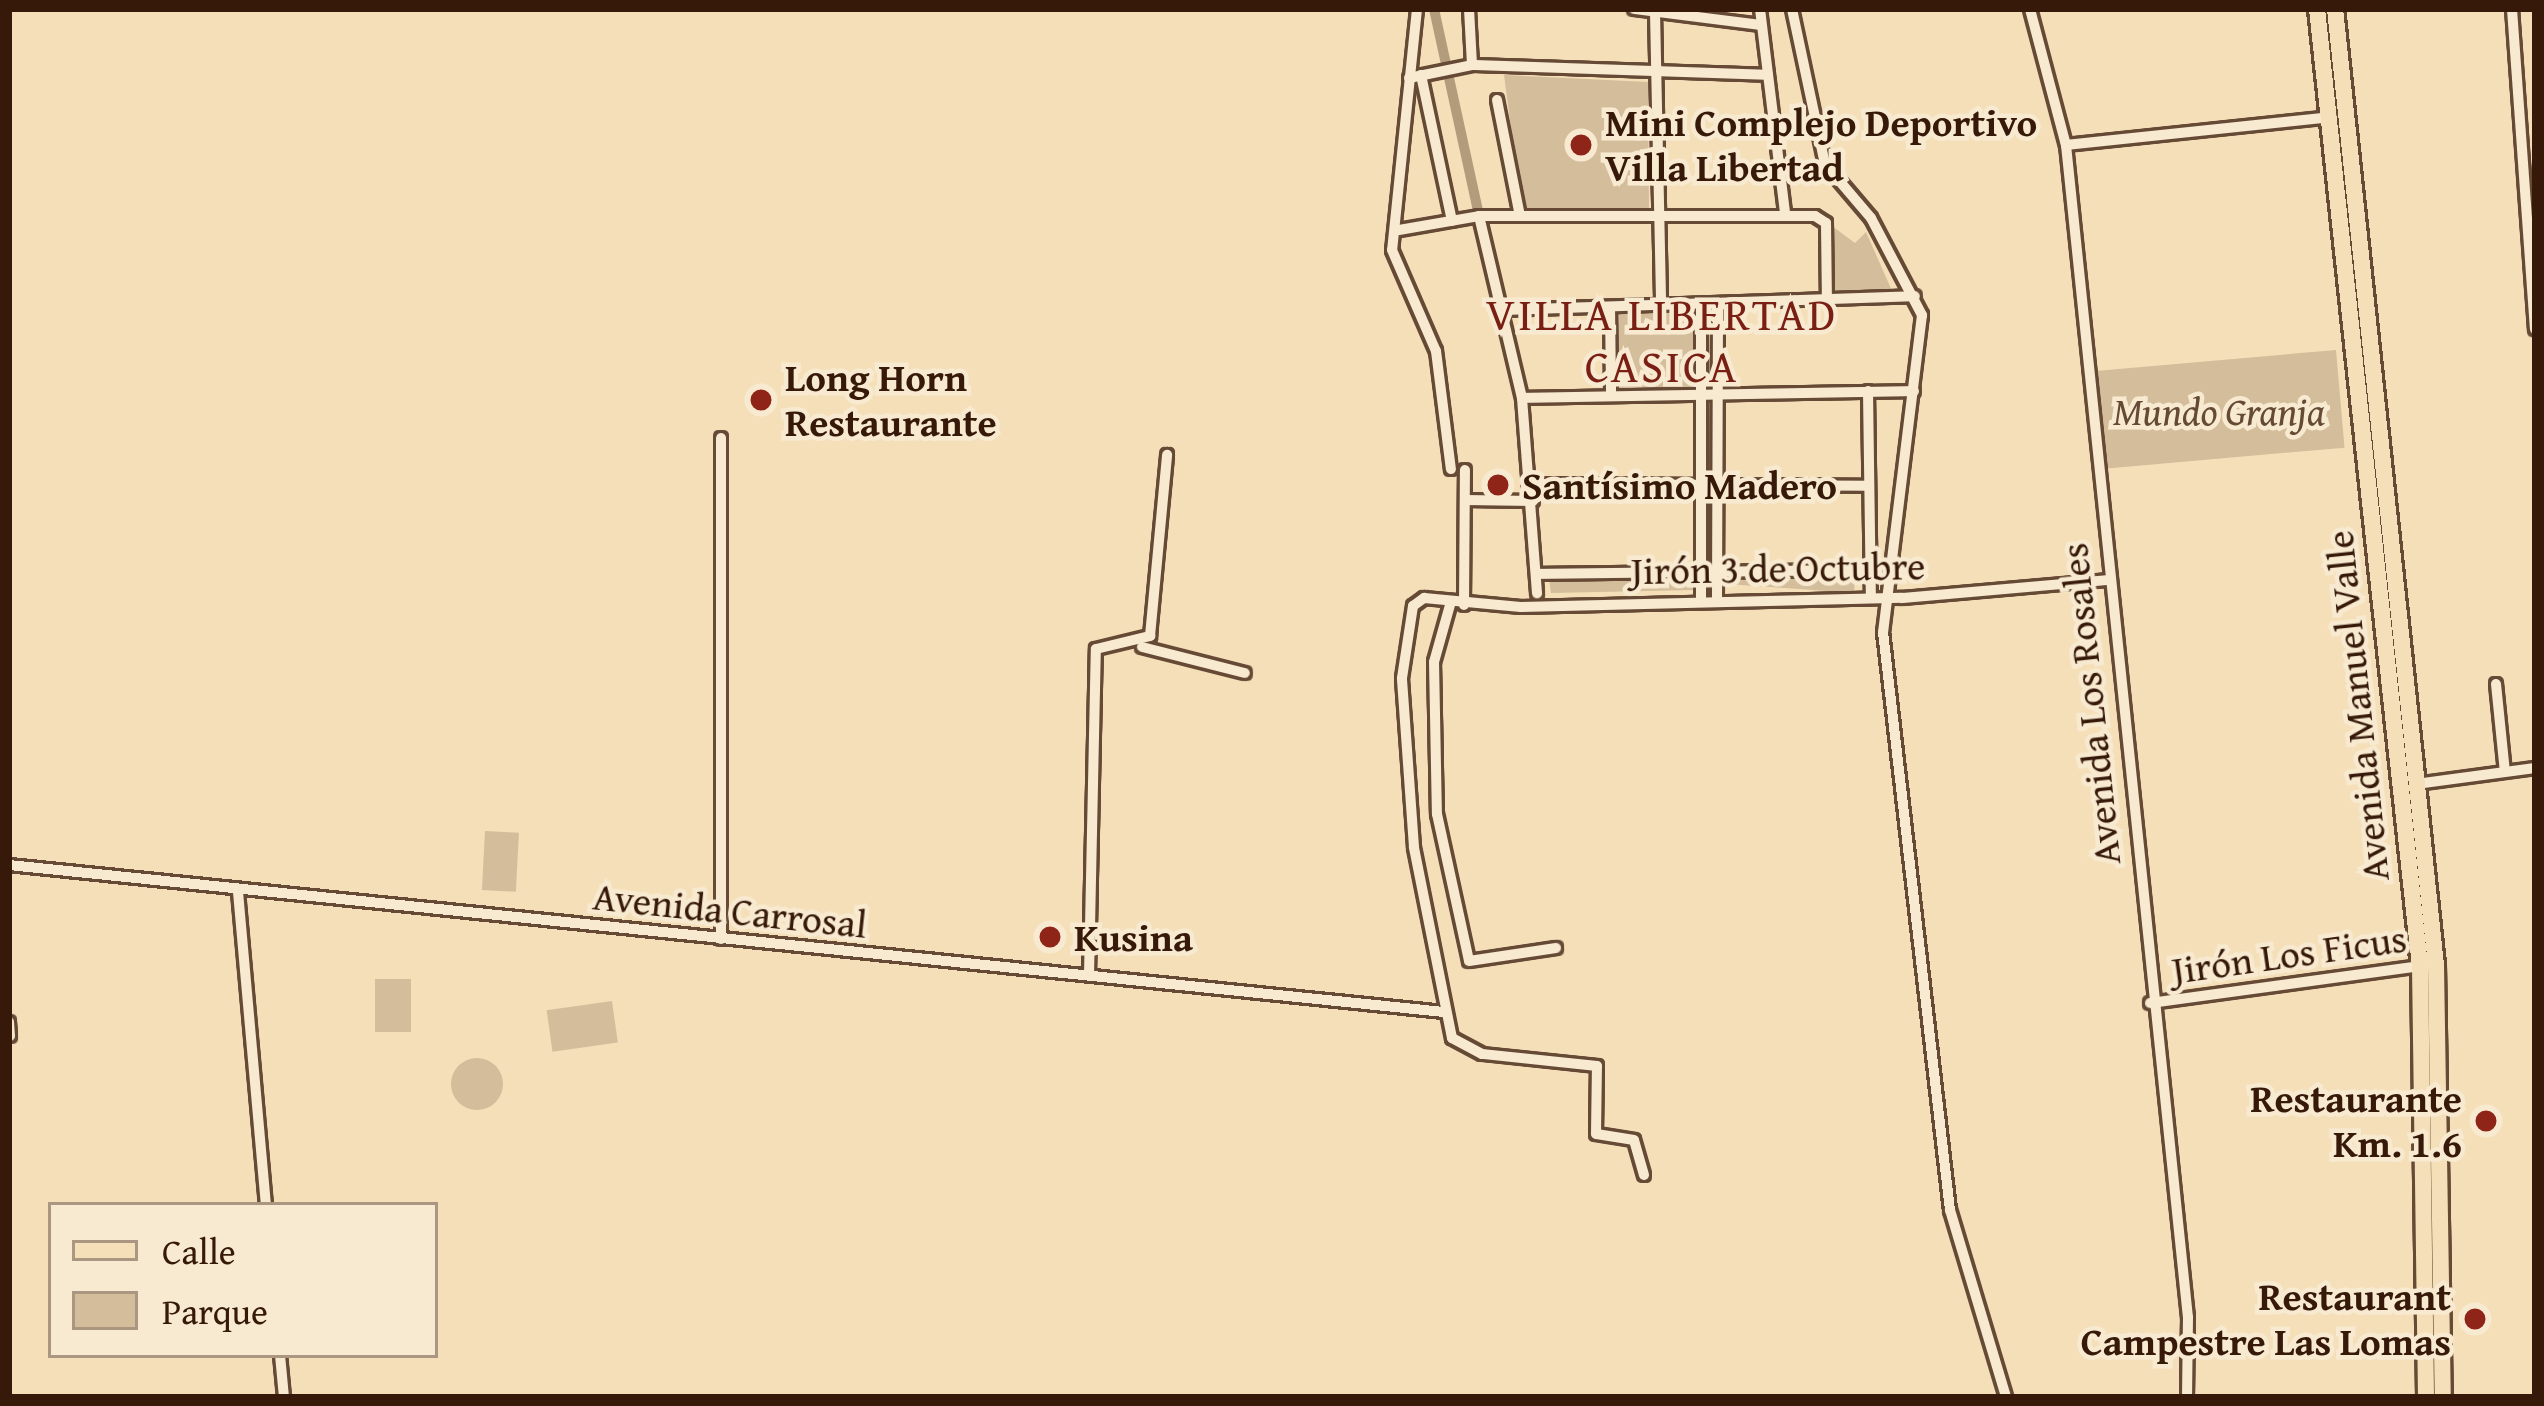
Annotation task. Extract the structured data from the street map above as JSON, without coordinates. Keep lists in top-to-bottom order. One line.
{"streets":{"main road":["Avenida Manuel Valle"],"street":["Jirón 3 de Octubre","Avenida Los Rosales","Avenida Carrosal","Jirón Los Ficus"]},"crossings":[["Jirón 3 de Octubre","Avenida Los Rosales"],["Avenida Los Rosales","Jirón Los Ficus"],["Avenida Manuel Valle","Jirón Los Ficus"]],"districts":["VILLA LIBERTAD CASICA"],"parks":["Mundo Granja"],"places":["Mini Complejo Deportivo Villa Libertad","Long Horn Restaurante","Santísimo Madero","Kusina","Restaurante Km. 1.6","Restaurant Campestre Las Lomas"],"legend":["Calle","Parque"]}
